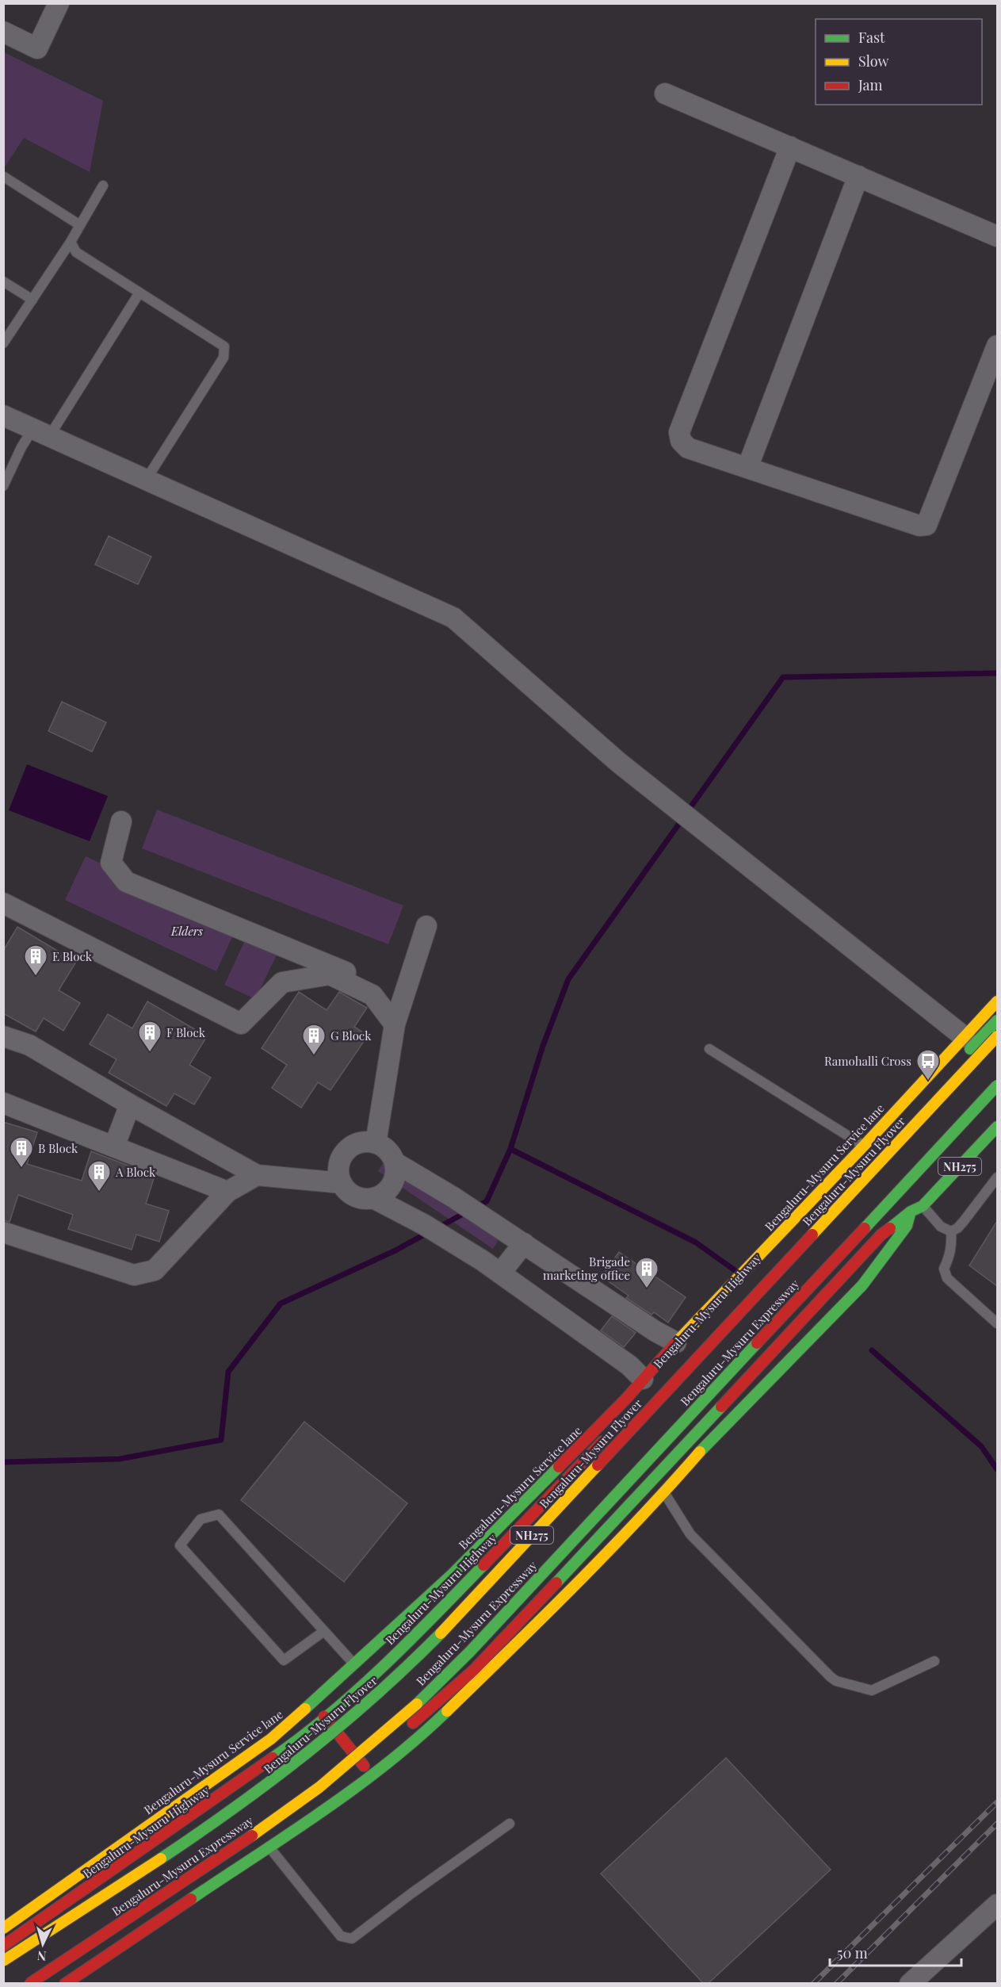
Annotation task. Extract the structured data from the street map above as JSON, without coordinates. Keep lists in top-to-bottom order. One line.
{"streets":{"main road":["NH275","Bengaluru-Mysuru Service lane","Bengaluru-Mysuru Flyover","Bengaluru-Mysuru Highway","Bengaluru-Mysuru Expressway"]},"parks":["Elders"],"places":{"building":["E Block","F Block","G Block","B Block","A Block","Brigade marketing office"],"bus stop":["Ramohalli Cross"]},"legend":["Fast","Slow","Jam"],"scale_bar":"50 m","north":"bottom"}
